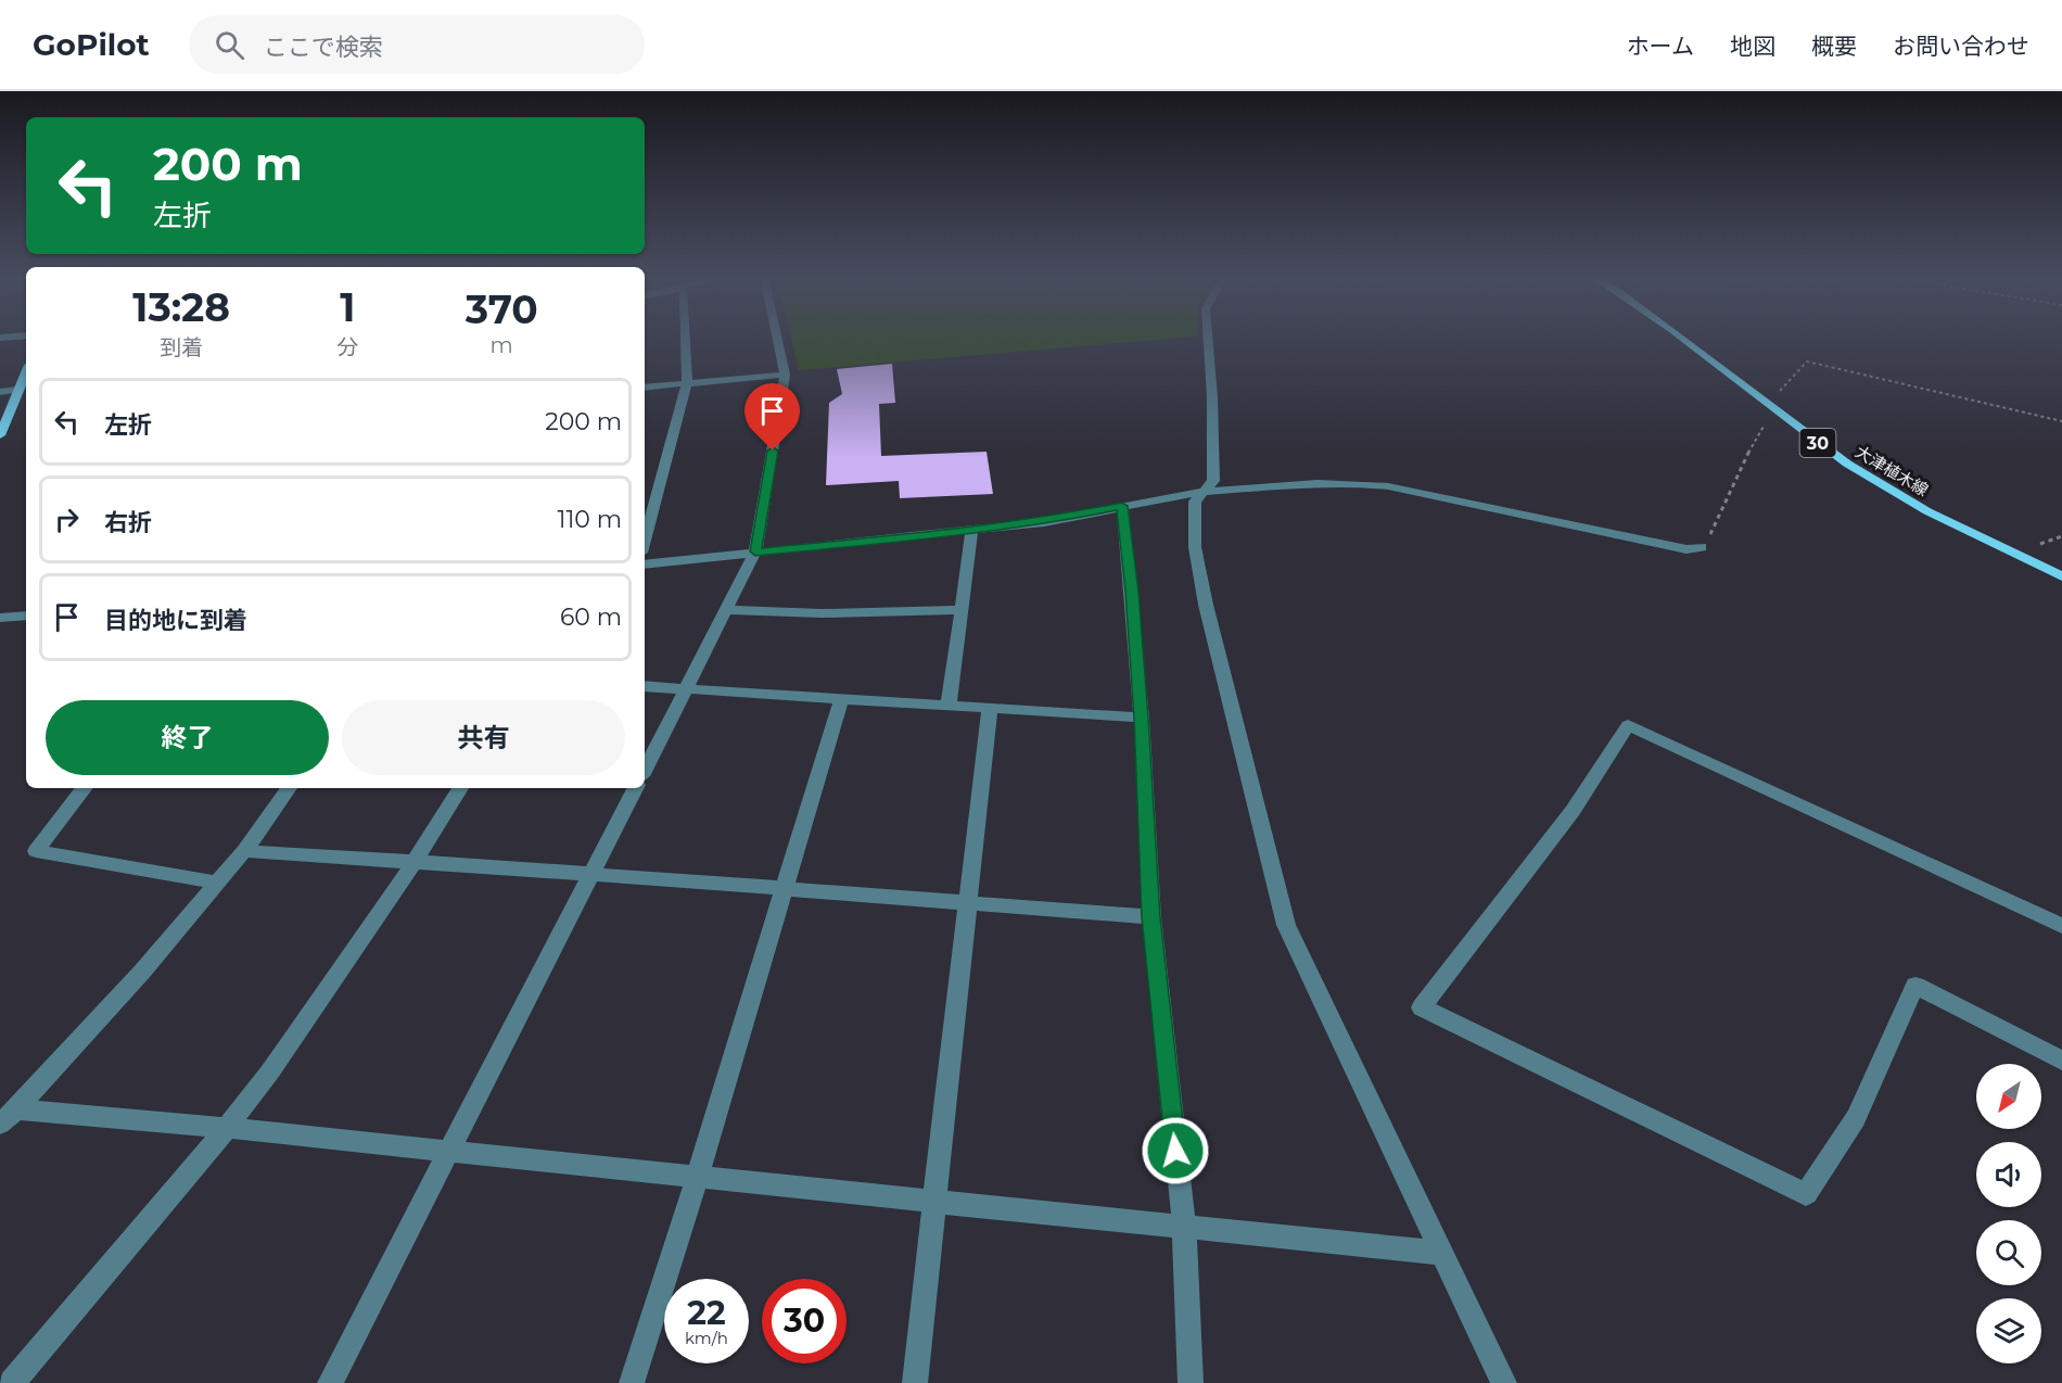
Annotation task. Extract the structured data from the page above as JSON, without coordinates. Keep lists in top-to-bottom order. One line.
{"streets":{"main road":["30","大津植木線"]},"north":"bottom left","page":{"header":"GoPilot","search":"ここで検索","nav":["ホーム","地図","概要","お問い合わせ"],"turn":["200 m","左折"],"eta":["13:28","到着","1","分","370","m"],"list":[{"name":"左折","value":"200 m"},{"name":"右折","value":"110 m"},{"name":"目的地に到着","value":"60 m"}],"buttons":["終了","共有"],"speed":"22 km/h","limit":"30"}}
